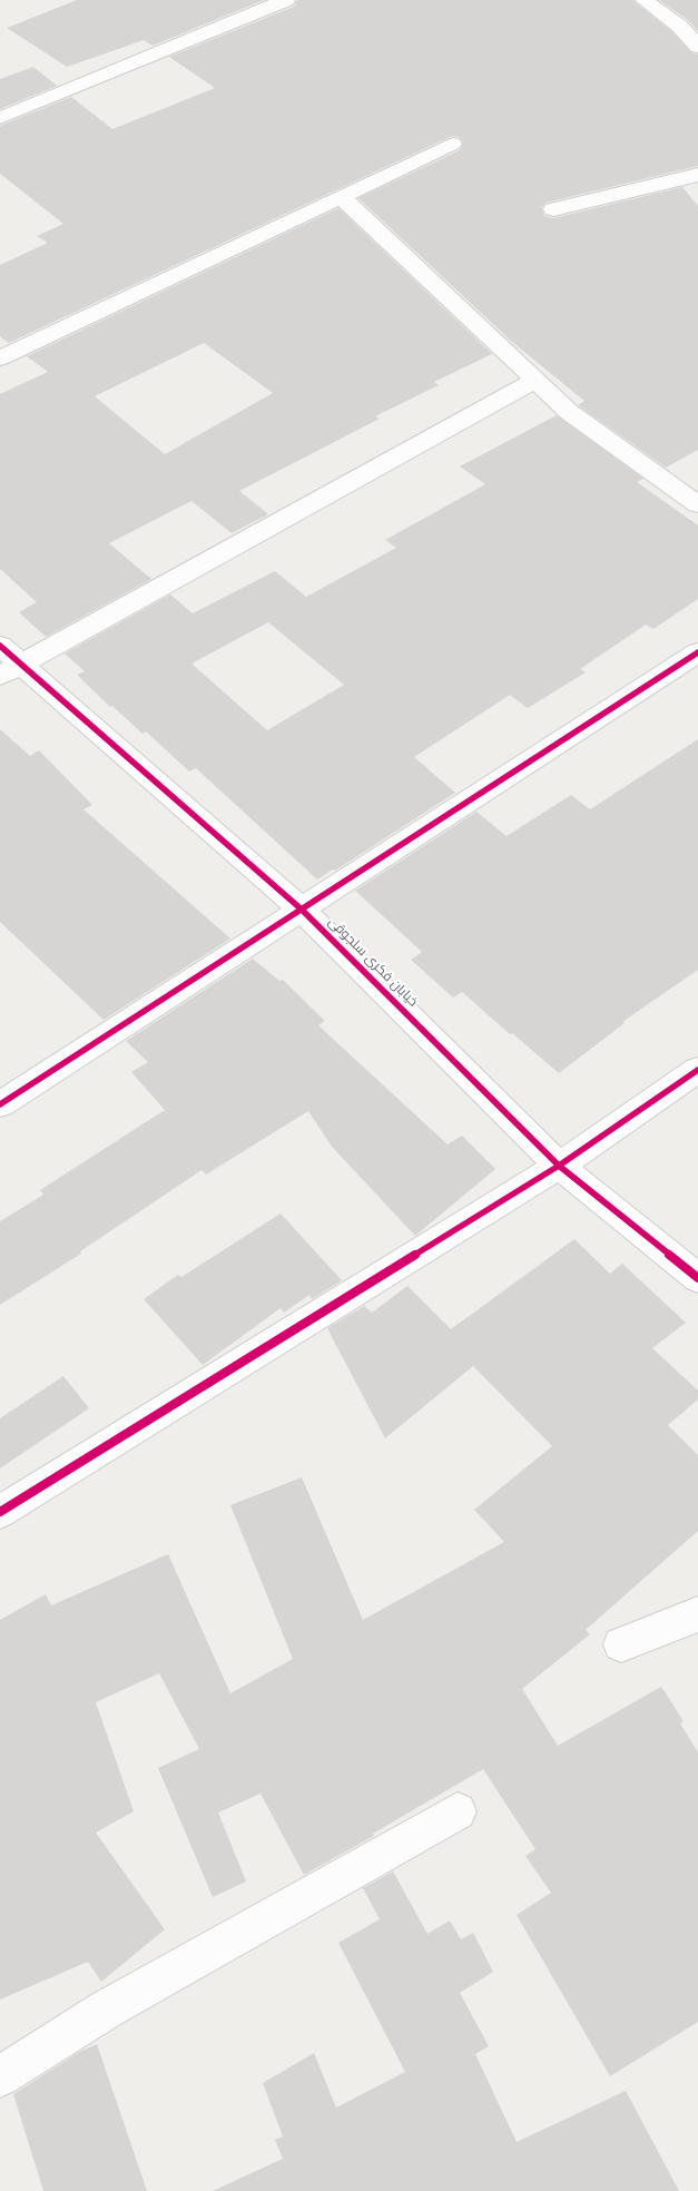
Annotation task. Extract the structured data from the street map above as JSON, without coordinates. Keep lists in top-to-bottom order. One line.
{"streets":{"street":["خیابان فکری سلجوقی"]}}
